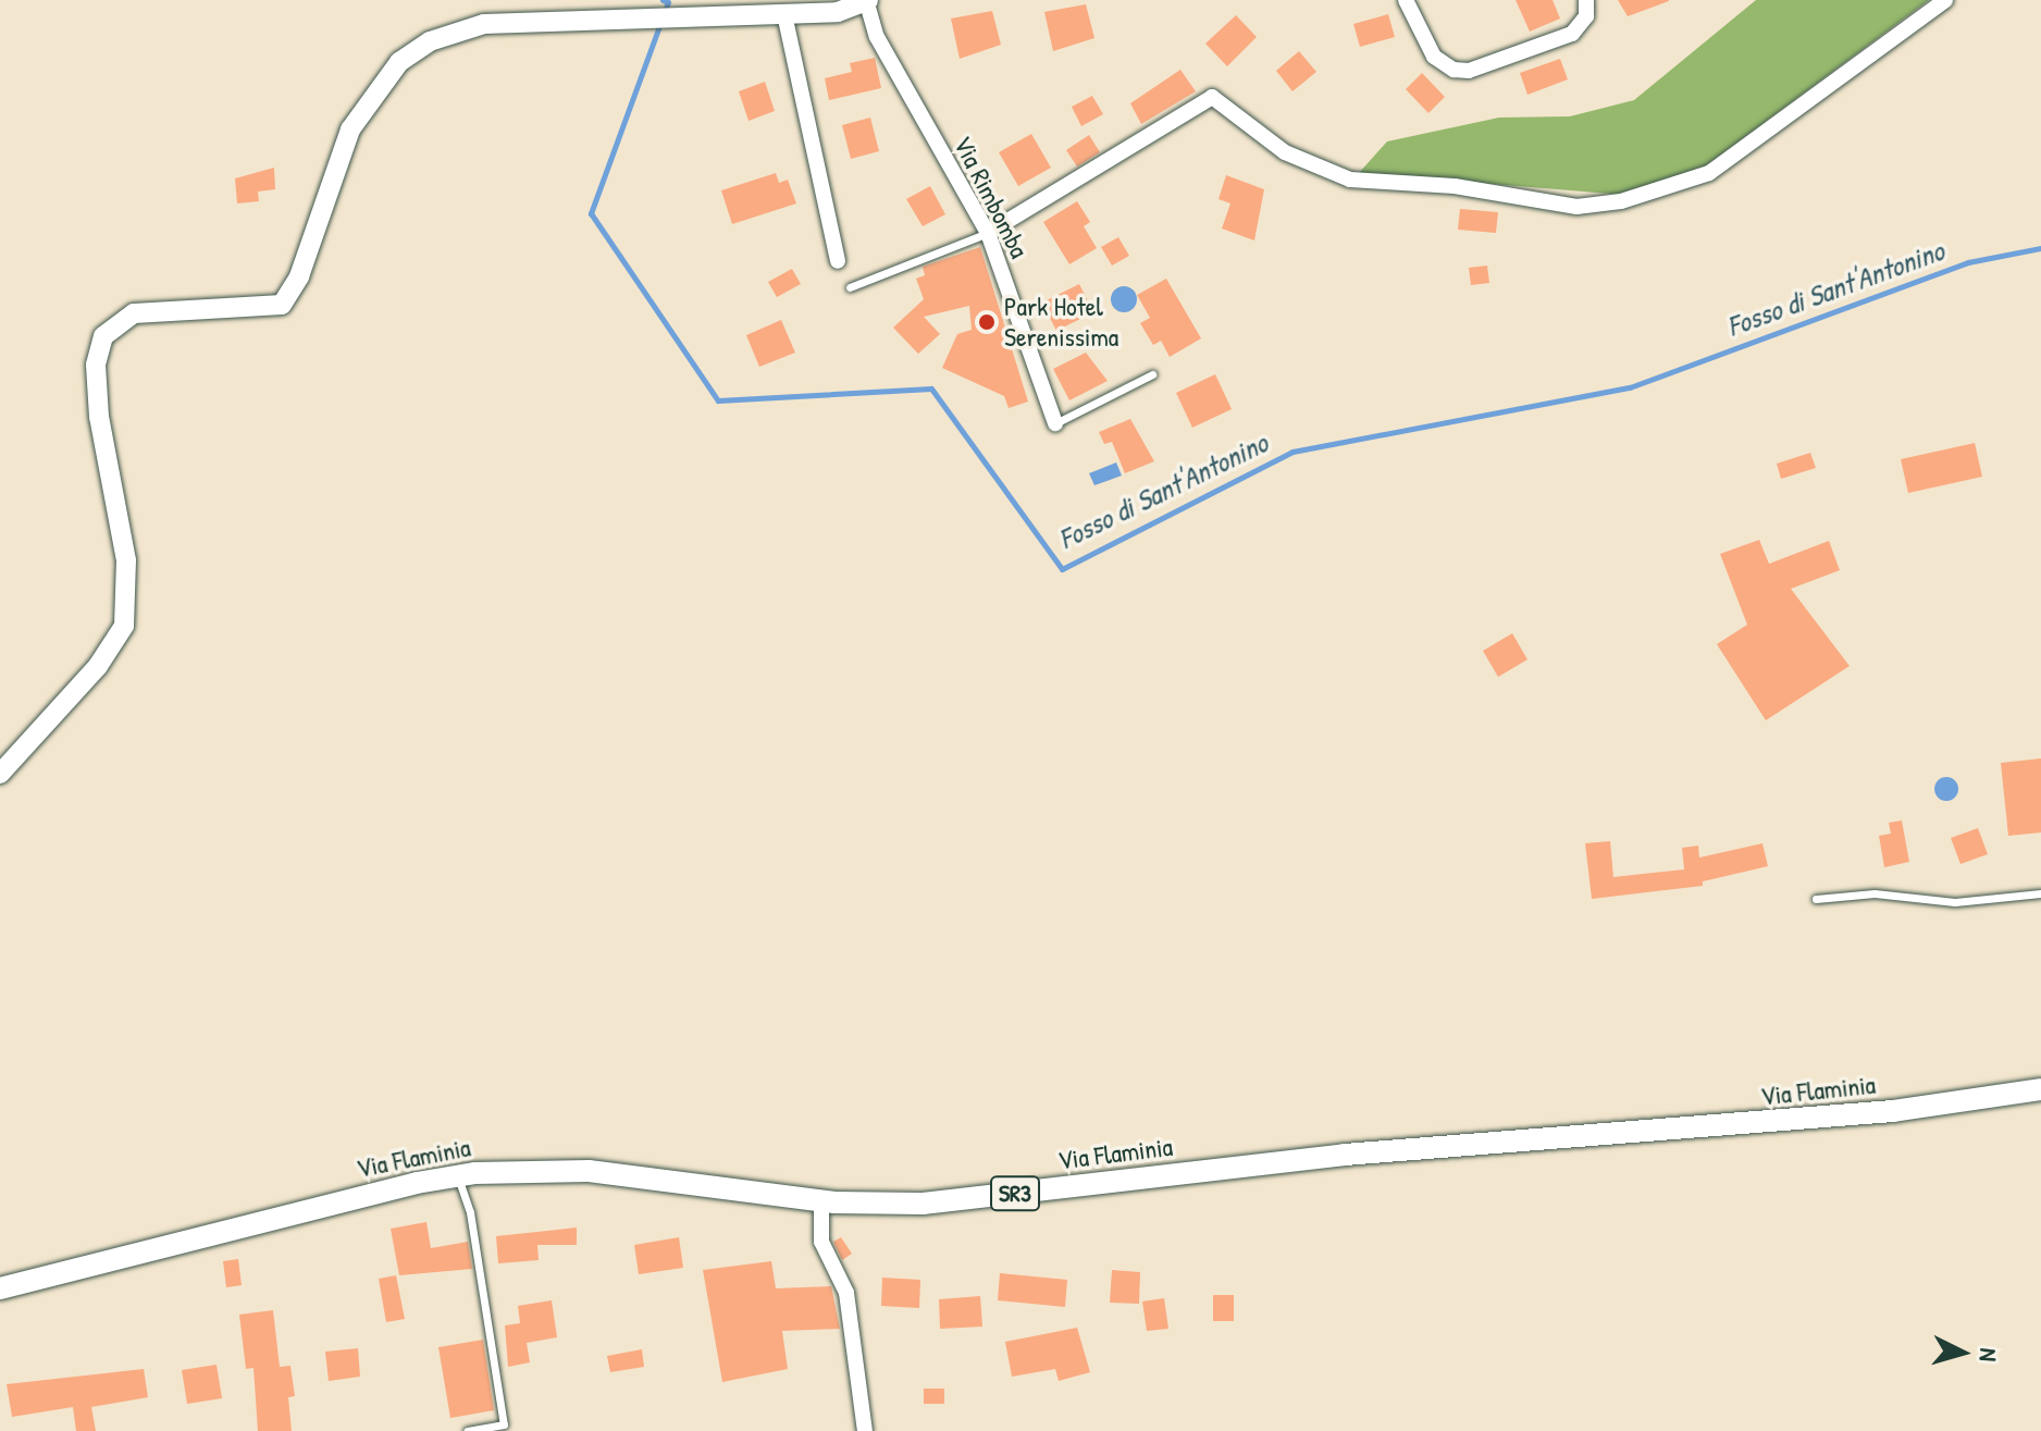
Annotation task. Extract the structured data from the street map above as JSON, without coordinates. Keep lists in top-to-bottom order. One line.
{"streets":{"main road":["Via Flaminia","SR3"],"street":["Via Rimbomba"]},"water":["Fosso di Sant'Antonino"],"places":["Park Hotel Serenissima"],"north":"right"}
